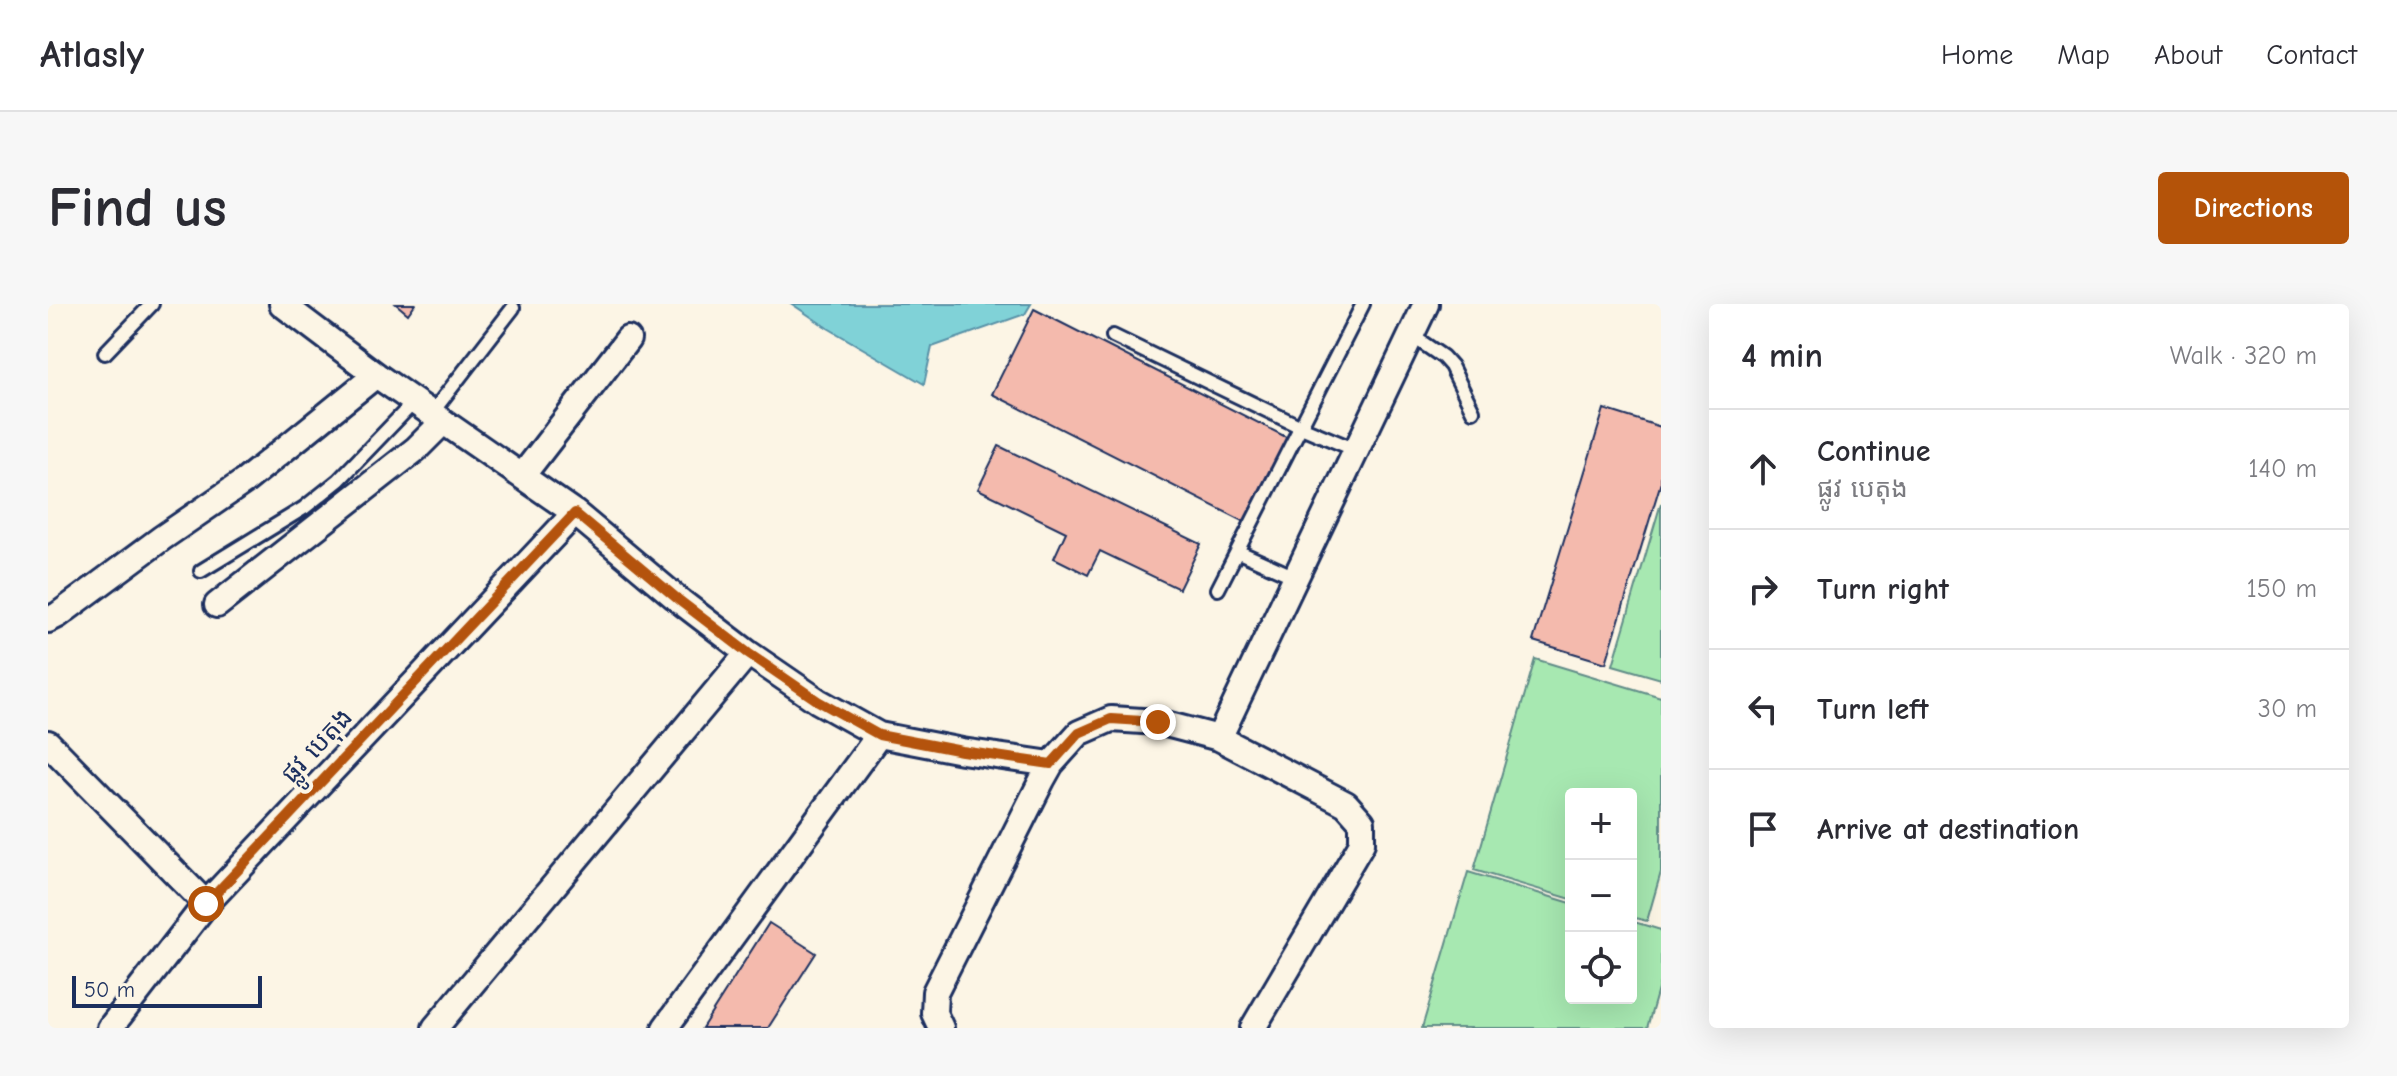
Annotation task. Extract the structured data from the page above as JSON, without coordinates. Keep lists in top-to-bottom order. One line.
{"streets":{"street":["ផ្លូវ បេតុង"]},"scale_bar":"50 m","page":{"header":"Atlasly","nav":["Home","Map","About","Contact"],"buttons":"Directions","title":"Find us","heading":["4 min","Walk · 320 m"],"list":[["Continue","ផ្លូវ បេតុង","140 m"],["Turn right","150 m"],["Turn left","30 m"],"Arrive at destination"],"map_buttons":["+","−"],"scale":"50 m"}}
